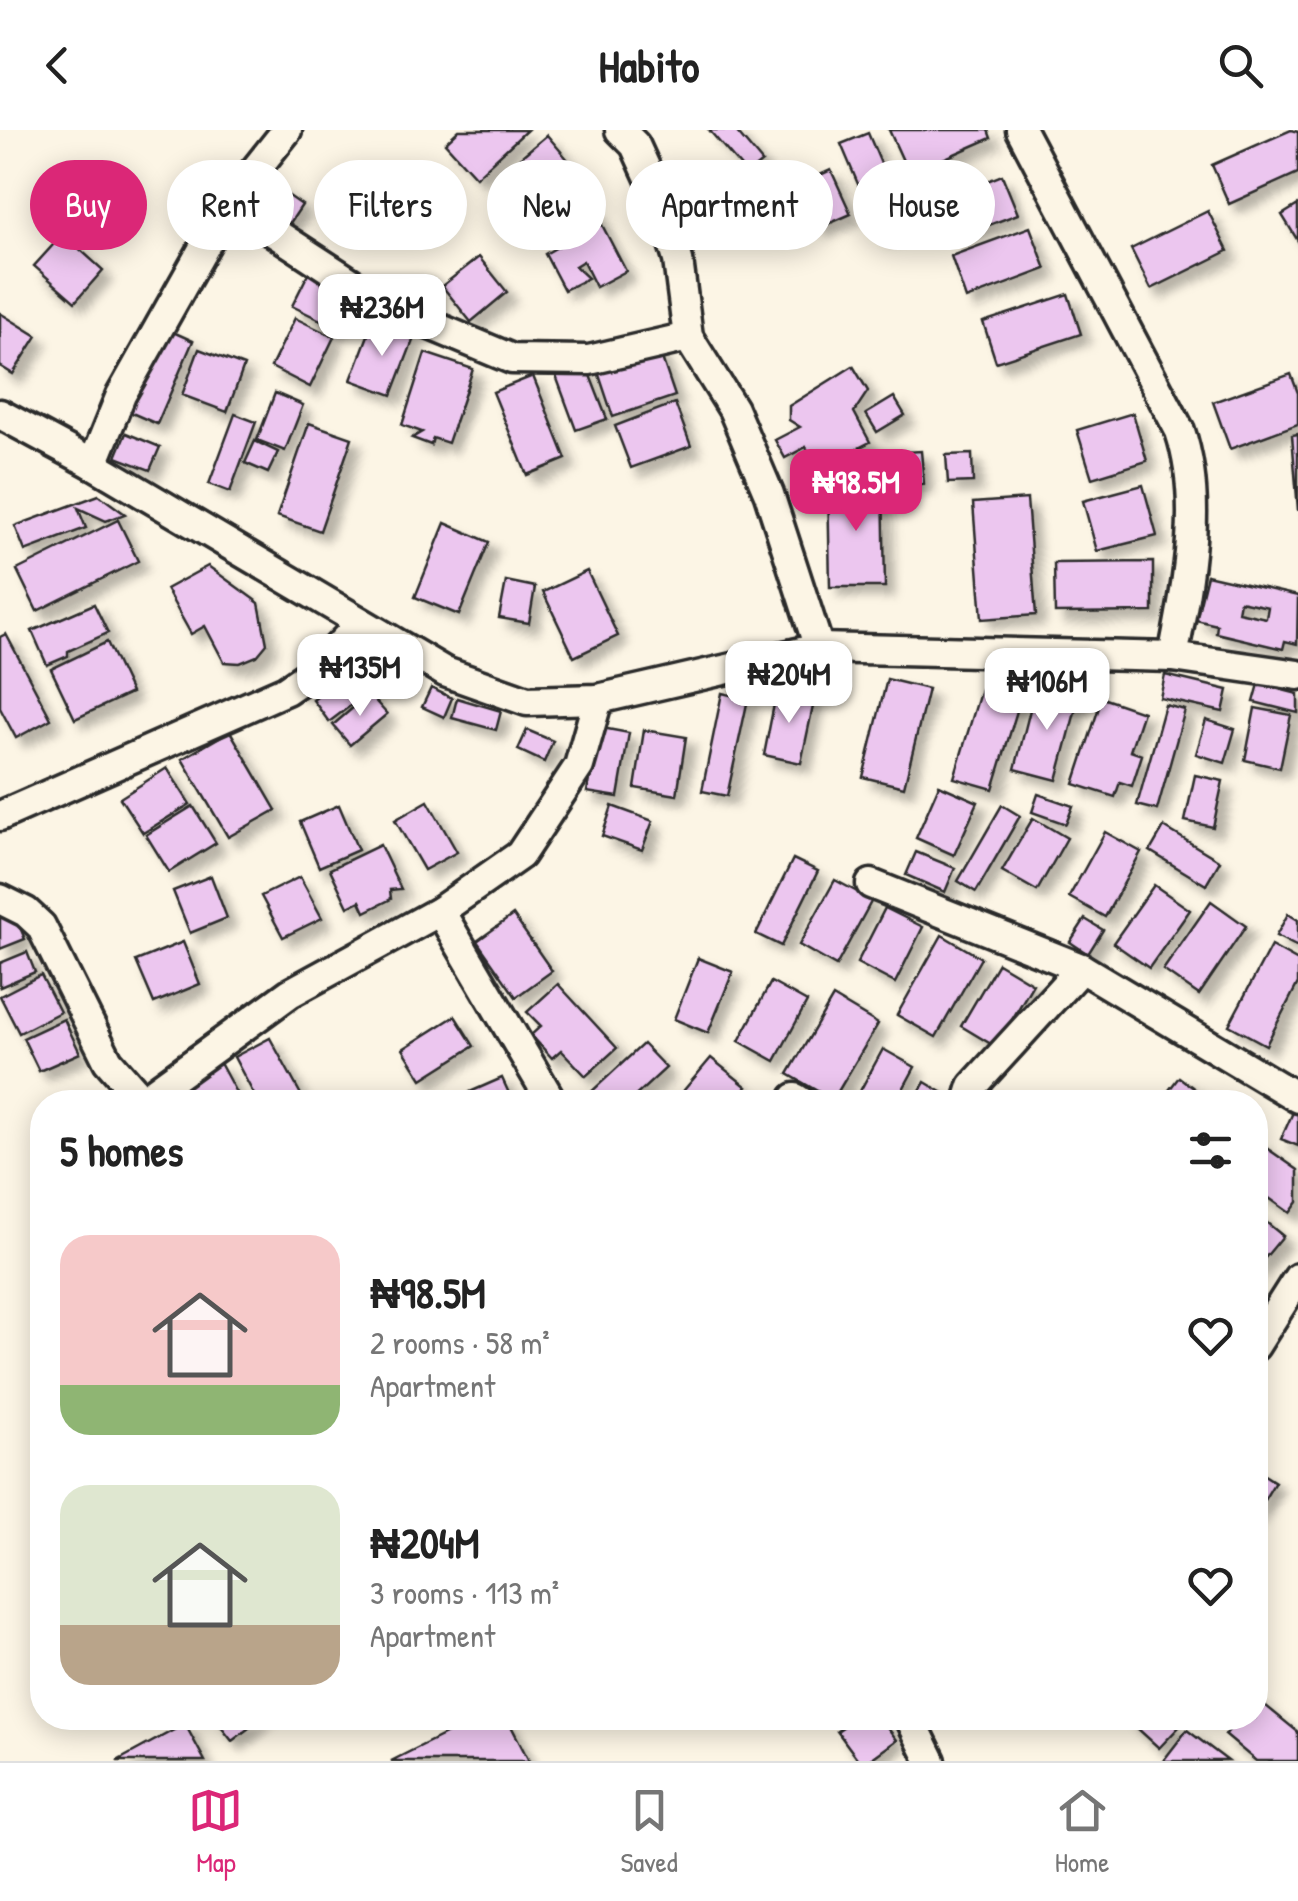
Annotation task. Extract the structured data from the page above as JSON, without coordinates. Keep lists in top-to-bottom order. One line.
{"page":{"header":"Habito","chip":["Buy","Rent","Filters","New","Apartment","House"],"price":["₦236M","₦98.5M","₦135M","₦204M","₦106M"],"heading":"5 homes","list":[{"name":"₦98.5M","note":"2 rooms · 58 m² · Apartment"},{"name":"₦204M","note":"3 rooms · 113 m² · Apartment"}],"tabs":["Map","Saved","Home"]}}
